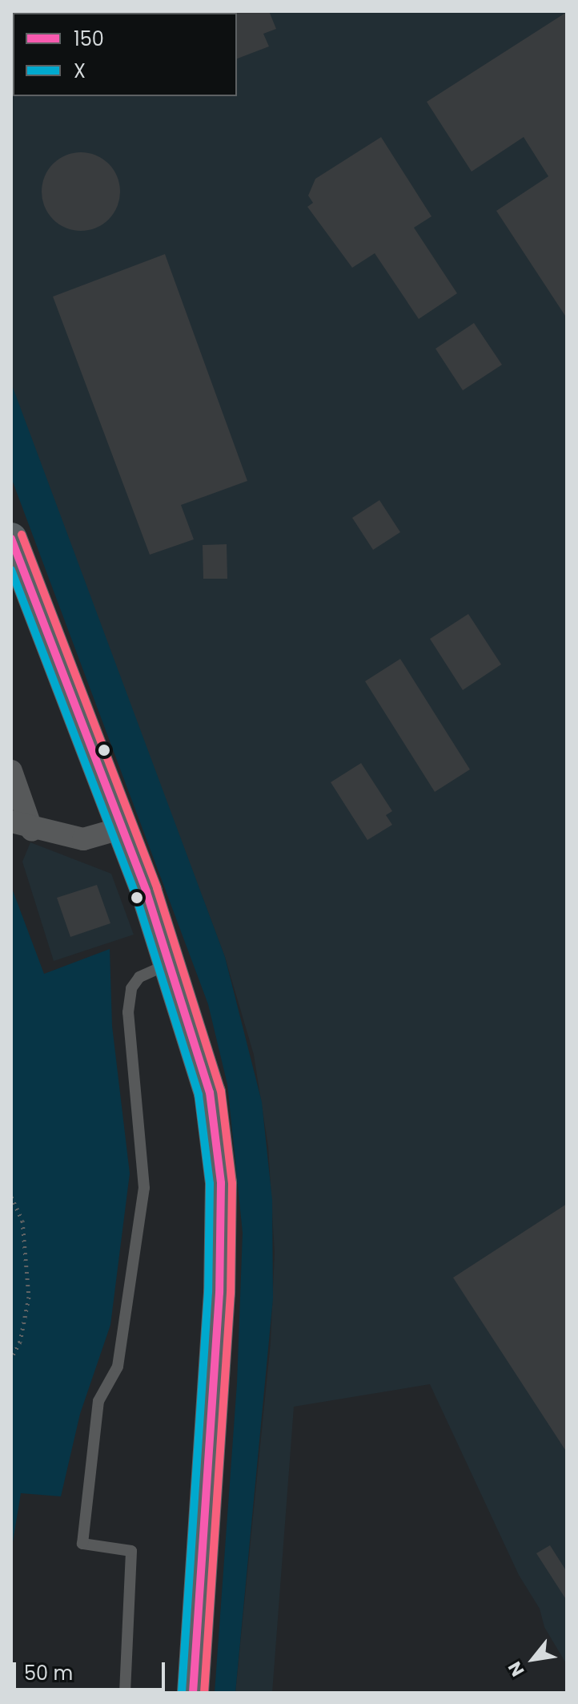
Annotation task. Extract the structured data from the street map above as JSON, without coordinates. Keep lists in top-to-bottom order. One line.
{"lines":["transit line 150","transit line X"],"legend":["150","X"],"scale_bar":"50 m","north":"bottom left"}
